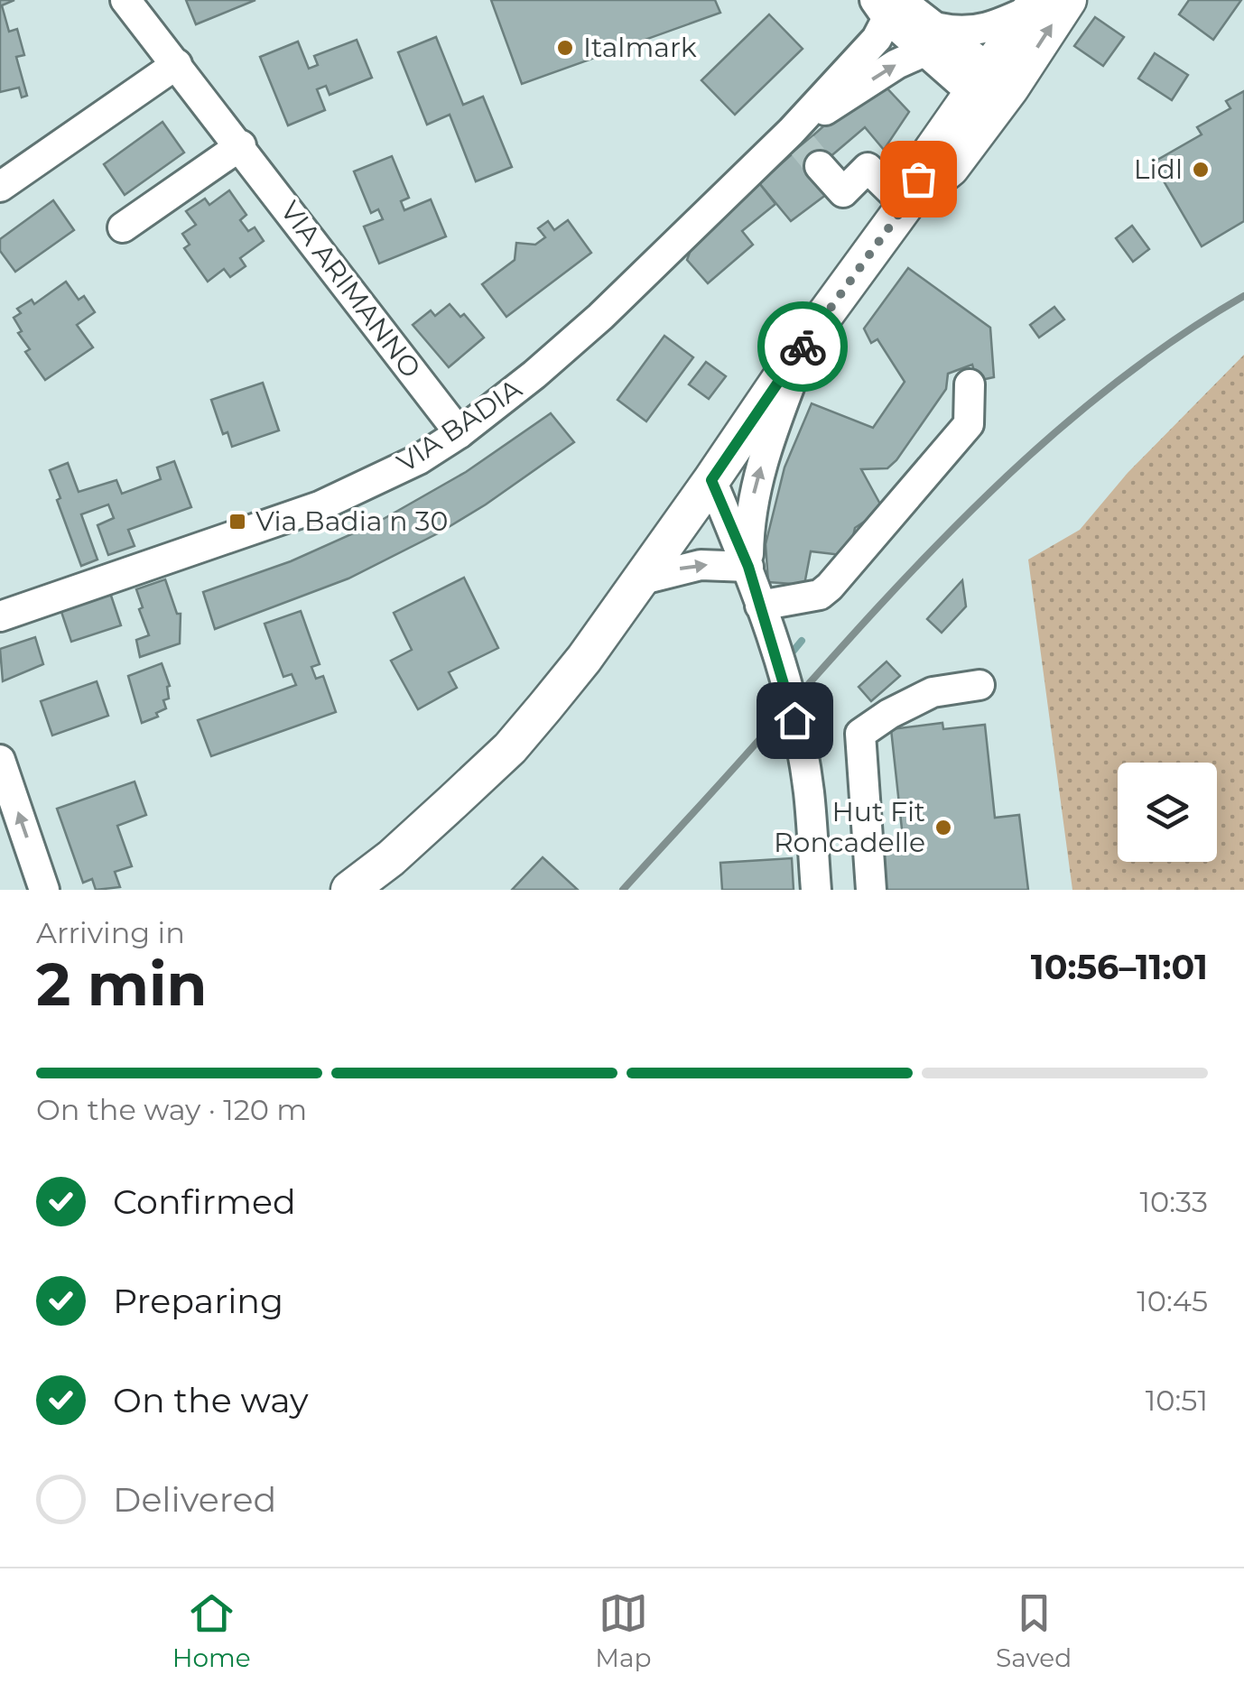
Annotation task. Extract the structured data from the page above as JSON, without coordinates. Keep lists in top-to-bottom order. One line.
{"streets":{"street":["VIA ARIMANNO","VIA BADIA"]},"crossings":[["VIA ARIMANNO","VIA BADIA"]],"places":{"other":["Italmark","Lidl","Hut Fit Roncadelle"],"transit":["Via Badia n 30"]},"page":{"heading":["2 min","Arriving in","10:56–11:01"],"bar":"On the way · 120 m","list":[["Confirmed","10:33"],["Preparing","10:45"],["On the way","10:51"],"Delivered"],"tabs":["Home","Map","Saved"]}}
